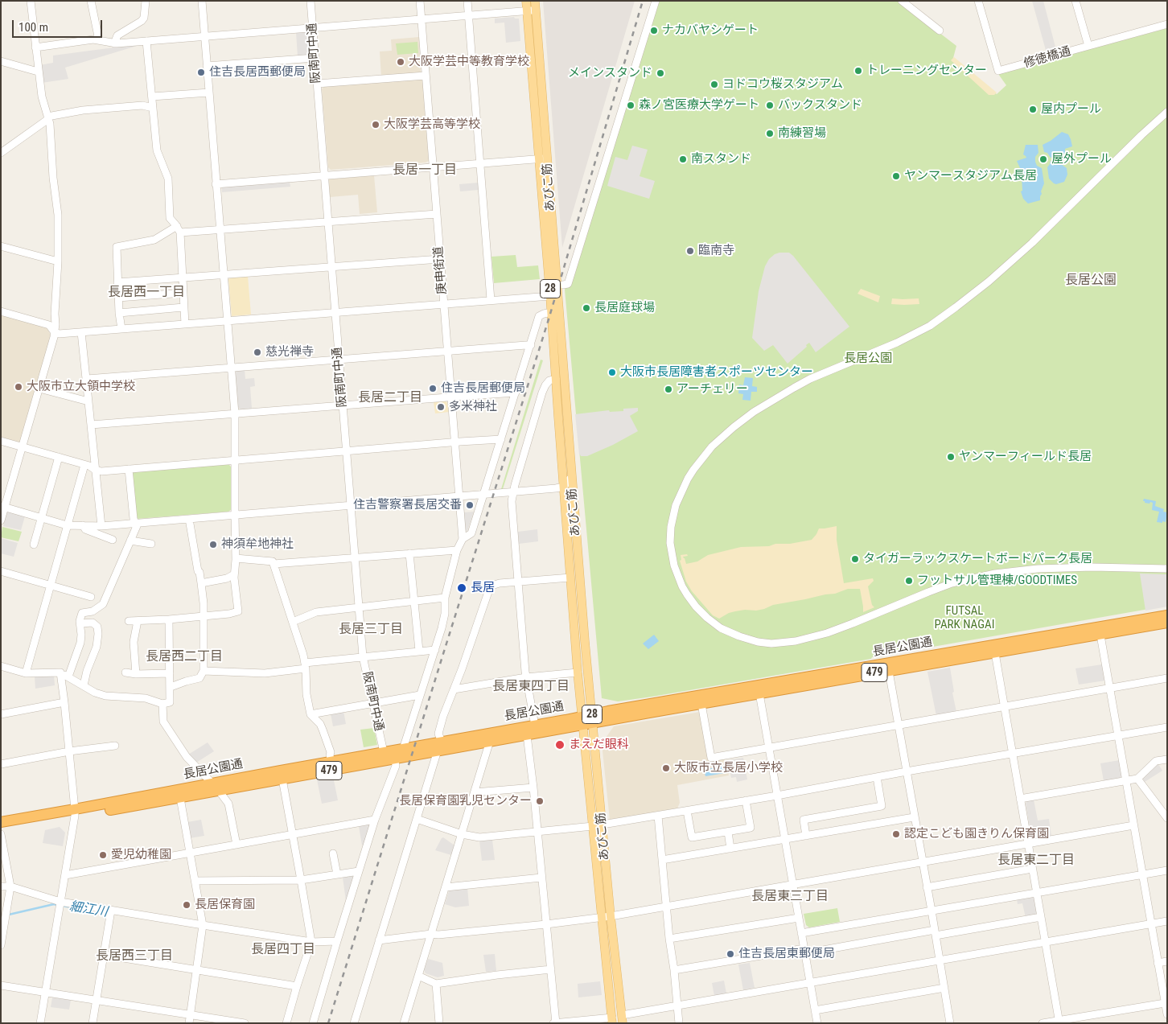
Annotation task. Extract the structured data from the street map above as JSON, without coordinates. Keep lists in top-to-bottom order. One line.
{"streets":{"highway":["長居公園通","479"],"main road":["あびこ筋","28"],"street":["阪南町中通","修徳橋通","庚申街道"]},"crossings":[["阪南町中通","長居公園通"],["あびこ筋","長居公園通"]],"districts":["長居一丁目","長居公園","長居西一丁目","長居二丁目","長居三丁目","長居西二丁目","長居東四丁目","長居東二丁目","長居東三丁目","長居四丁目","長居西三丁目"],"water":["細江川"],"parks":["長居公園","FUTSAL PARK NAGAI"],"places":["ナカバヤシゲート","大阪学芸中等教育学校","トレーニングセンター","住吉長居西郵便局","メインスタンド","ヨドコウ桜スタジアム","森ノ宮医療大学ゲート","バックスタンド","屋内プール","大阪学芸高等学校","南練習場","南スタンド","屋外プール","ヤンマースタジアム長居","臨南寺","長居庭球場","慈光禅寺","大阪市長居障害者スポーツセンター","大阪市立大領中学校","住吉長居郵便局","アーチェリー","多米神社","ヤンマーフィールド長居","住吉警察署長居交番","神須牟地神社","タイガーラックスケートボードパーク長居","フットサル管理棟/GOODTIMES","長居","まえだ眼科","大阪市立長居小学校","長居保育園乳児センター","認定こども園きりん保育園","愛児幼稚園","長居保育園","住吉長居東郵便局"],"scale_bar":"100 m"}
